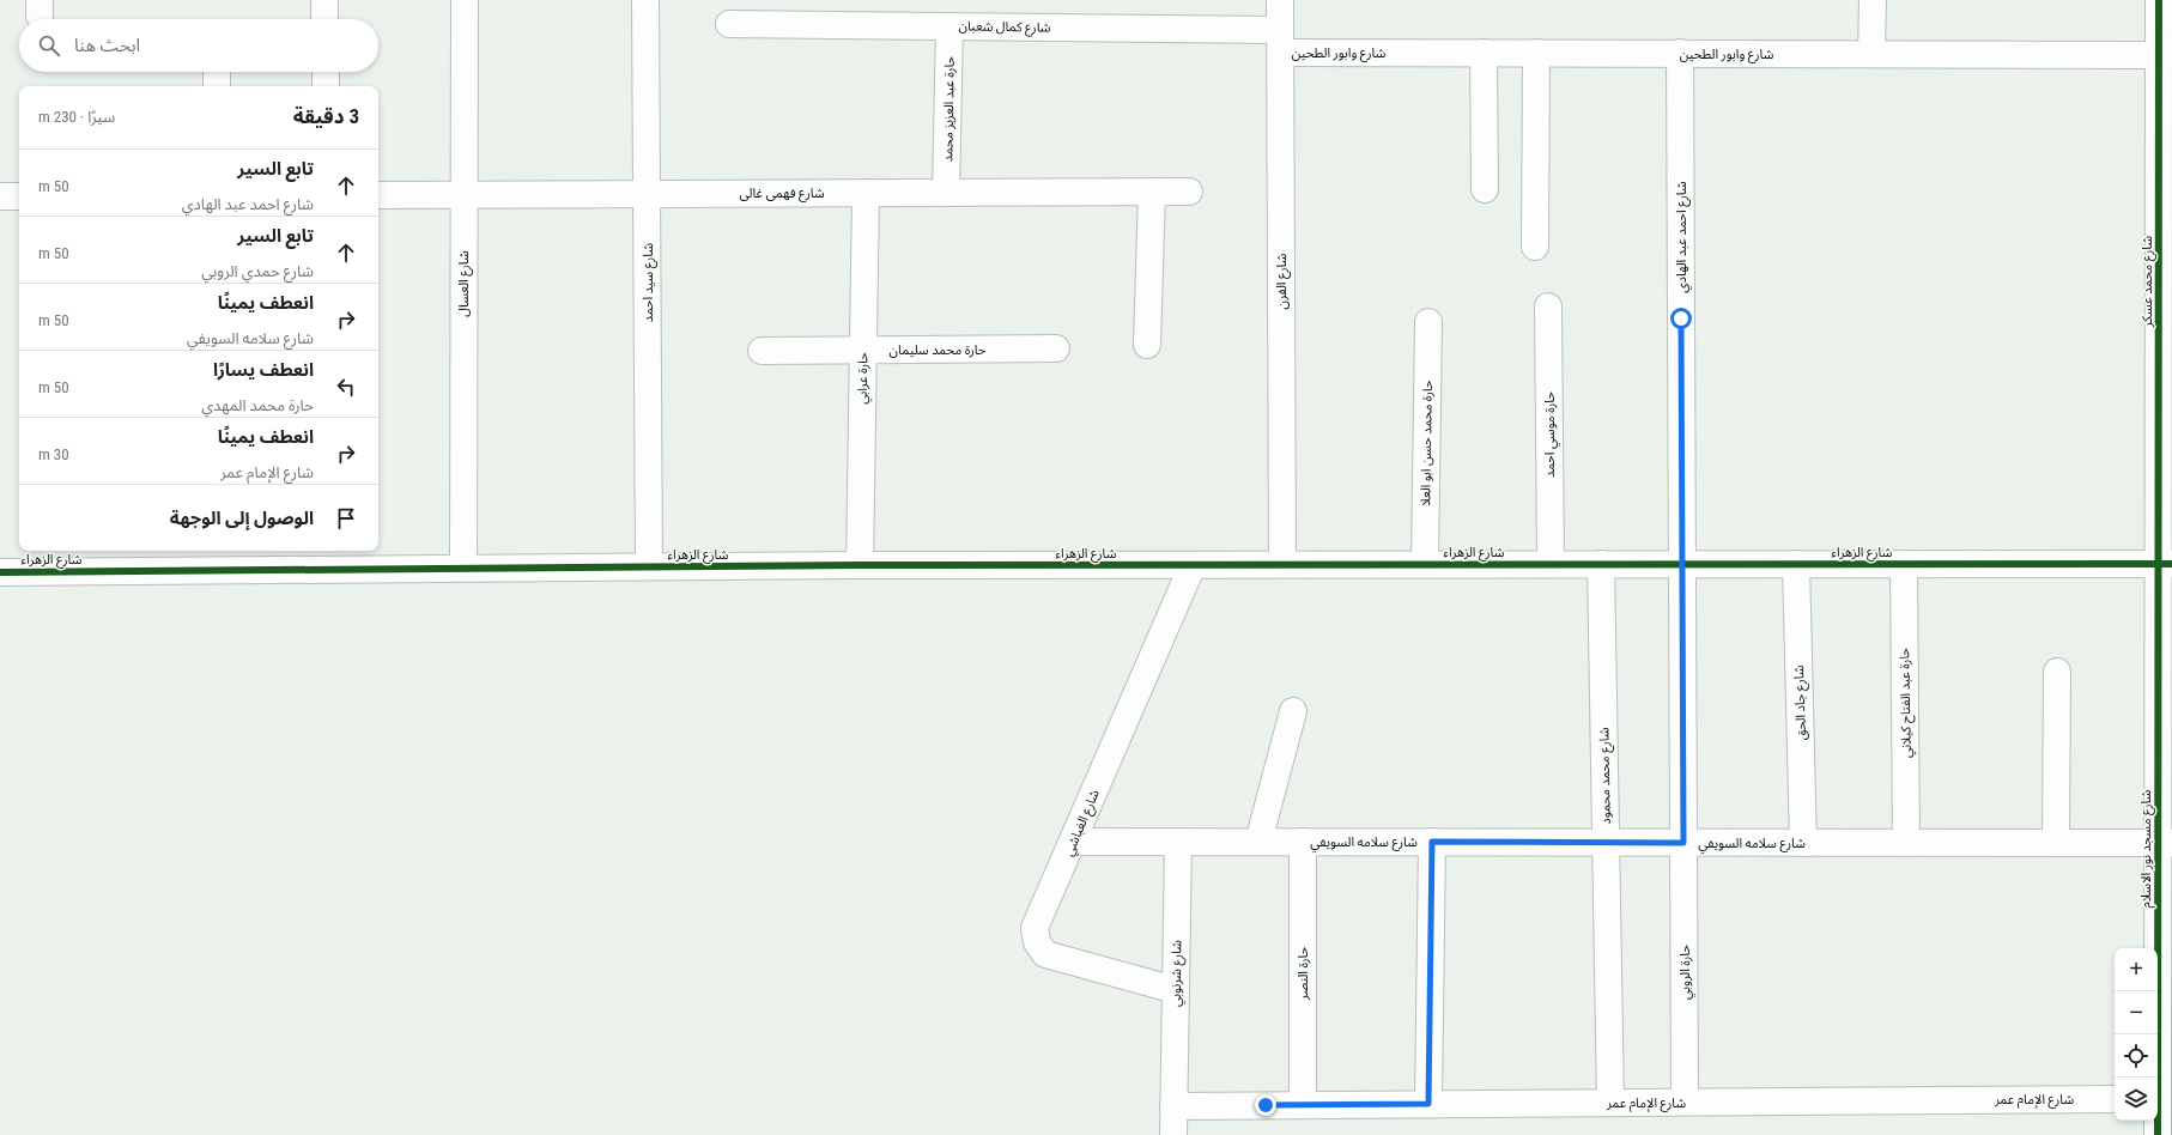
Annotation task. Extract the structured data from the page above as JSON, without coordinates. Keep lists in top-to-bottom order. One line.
{"streets":{"street":["شارع كمال شعبان","شارع وابور الطحين","حارة عبد العزيز محمد","شارع فهمى غالى","شارع احمد عبد الهادي","شارع الفرن","شارع محمد عسكر","شارع سيد احمد","شارع العسال","حارة محمد سليمان","حارة عرابي","حارة موسي احمد","حارة محمد حسن ابو العلا","شارع الزهراء","شارع جاد الحق","حارة عبد الفتاح كيلاني","شارع محمد محمود","شارع الغباشي","شارع سلامه السويفي","شارع مسجد نور الاسلام","حارة الروبي","شارع شرنوبي","حارة النصر","شارع الإمام عمر"]},"crossings":[["شارع كمال شعبان","شارع وابور الطحين"],["شارع كمال شعبان","حارة عبد العزيز محمد"],["شارع كمال شعبان","شارع الفرن"],["شارع وابور الطحين","شارع احمد عبد الهادي"],["شارع وابور الطحين","شارع الفرن"],["شارع وابور الطحين","شارع محمد عسكر"],["حارة عبد العزيز محمد","شارع فهمى غالى"],["شارع فهمى غالى","شارع سيد احمد"],["شارع فهمى غالى","شارع العسال"],["شارع فهمى غالى","حارة عرابي"],["شارع احمد عبد الهادي","شارع الزهراء"],["شارع احمد عبد الهادي","شارع سلامه السويفي"],["شارع احمد عبد الهادي","حارة الروبي"],["شارع الفرن","شارع الزهراء"],["شارع محمد عسكر","شارع الزهراء"],["شارع محمد عسكر","شارع مسجد نور الاسلام"],["شارع سيد احمد","شارع الزهراء"],["شارع العسال","شارع الزهراء"],["حارة محمد سليمان","حارة عرابي"],["حارة عرابي","شارع الزهراء"],["حارة موسي احمد","شارع الزهراء"],["حارة محمد حسن ابو العلا","شارع الزهراء"],["شارع الزهراء","شارع جاد الحق"],["شارع الزهراء","حارة عبد الفتاح كيلاني"],["شارع الزهراء","شارع محمد محمود"],["شارع الزهراء","شارع الغباشي"],["شارع الزهراء","شارع مسجد نور الاسلام"],["شارع جاد الحق","شارع سلامه السويفي"],["حارة عبد الفتاح كيلاني","شارع سلامه السويفي"],["شارع محمد محمود","شارع سلامه السويفي"],["شارع محمد محمود","شارع الإمام عمر"],["شارع الغباشي","شارع سلامه السويفي"],["شارع الغباشي","شارع شرنوبي"],["شارع سلامه السويفي","شارع مسجد نور الاسلام"],["شارع سلامه السويفي","حارة الروبي"],["شارع سلامه السويفي","شارع شرنوبي"],["شارع سلامه السويفي","حارة النصر"],["حارة الروبي","شارع الإمام عمر"],["شارع شرنوبي","شارع الإمام عمر"],["حارة النصر","شارع الإمام عمر"]],"page":{"search":"ابحث هنا","heading":["3 دقيقة","سيرًا · 230 m"],"list":[["تابع السير","شارع احمد عبد الهادي","50 m"],["تابع السير","شارع حمدي الروبي","50 m"],["انعطف يمينًا","شارع سلامه السويفي","50 m"],["انعطف يسارًا","حارة محمد المهدي","50 m"],["انعطف يمينًا","شارع الإمام عمر","30 m"],"الوصول إلى الوجهة"],"map_buttons":["+","−"]}}
